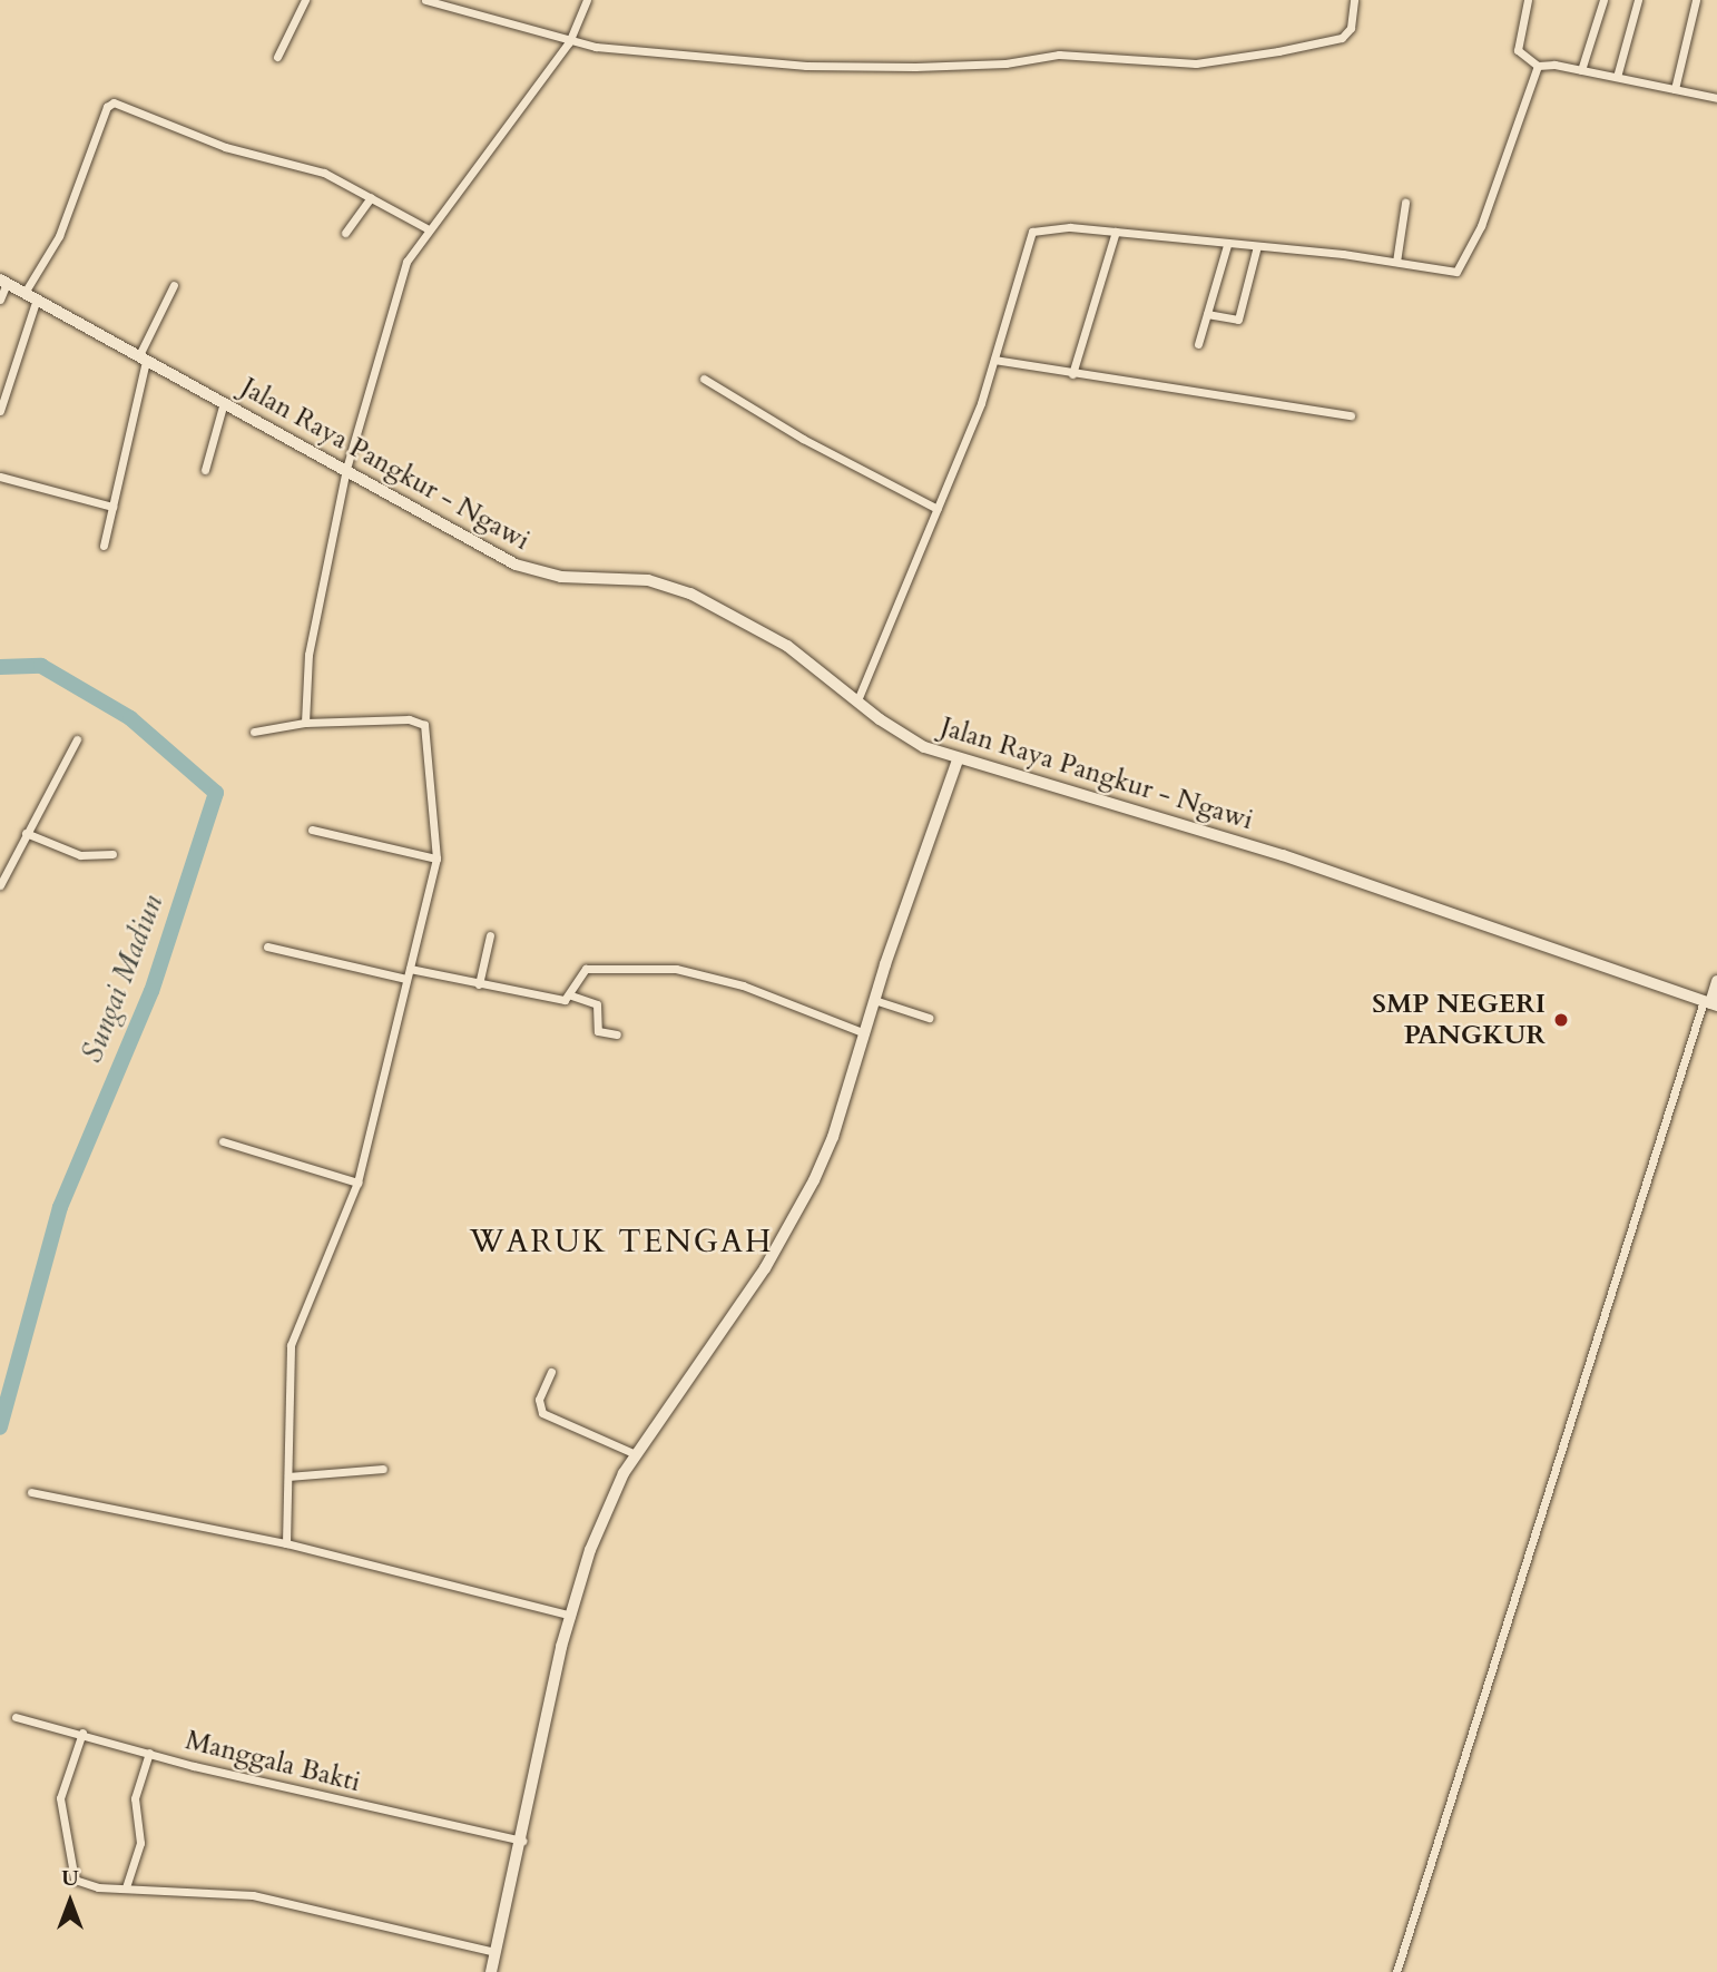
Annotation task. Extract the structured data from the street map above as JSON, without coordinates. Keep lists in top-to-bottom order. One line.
{"streets":{"main road":["Jalan Raya Pangkur - Ngawi"],"street":["Manggala Bakti"]},"districts":["WARUK TENGAH"],"water":["Sungai Madiun"],"places":["SMP NEGERI PANGKUR"],"north":"top"}
